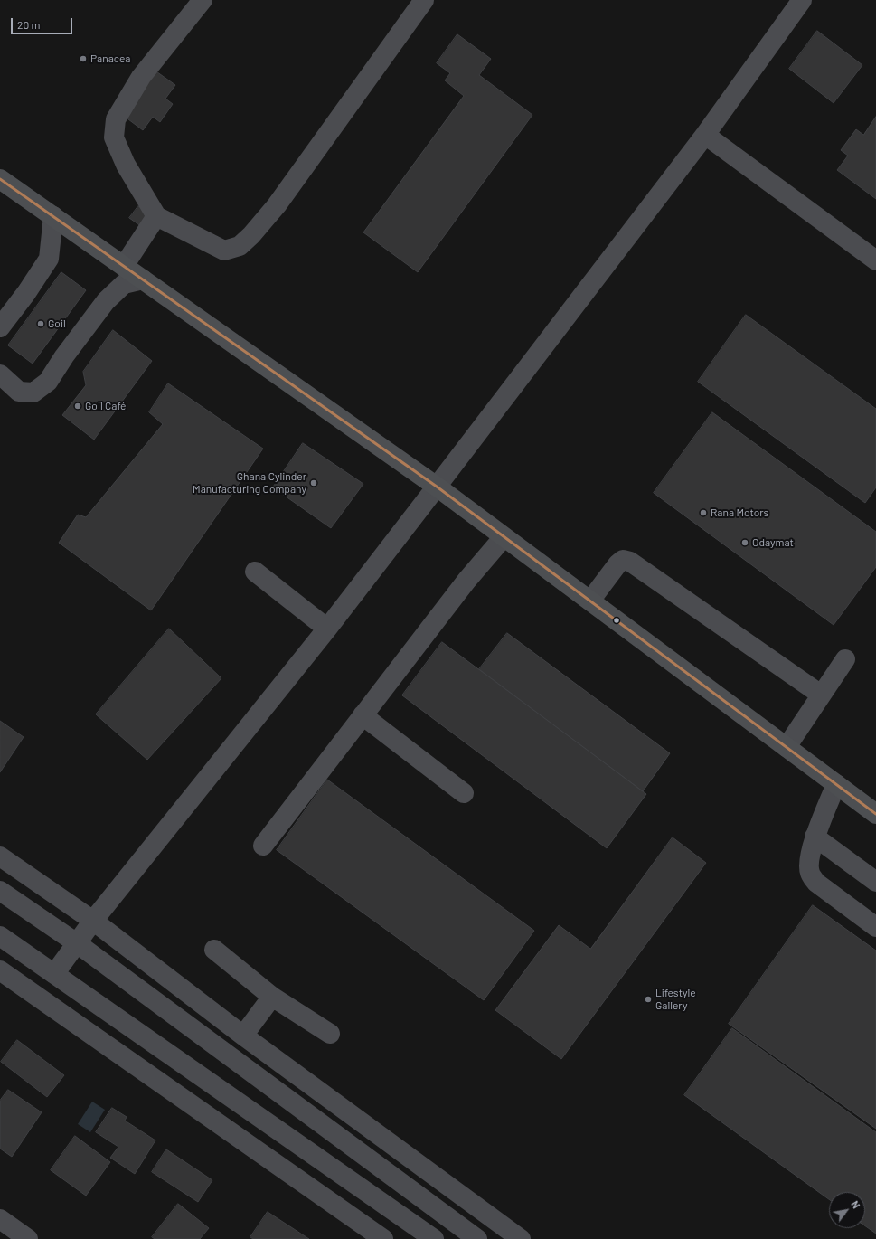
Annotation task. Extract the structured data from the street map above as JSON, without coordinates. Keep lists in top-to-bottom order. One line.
{"places":["Panacea","Goil","Goil Café","Ghana Cylinder Manufacturing Company","Rana Motors","Odaymat","Lifestyle Gallery"],"scale_bar":"20 m","north":"top right"}
